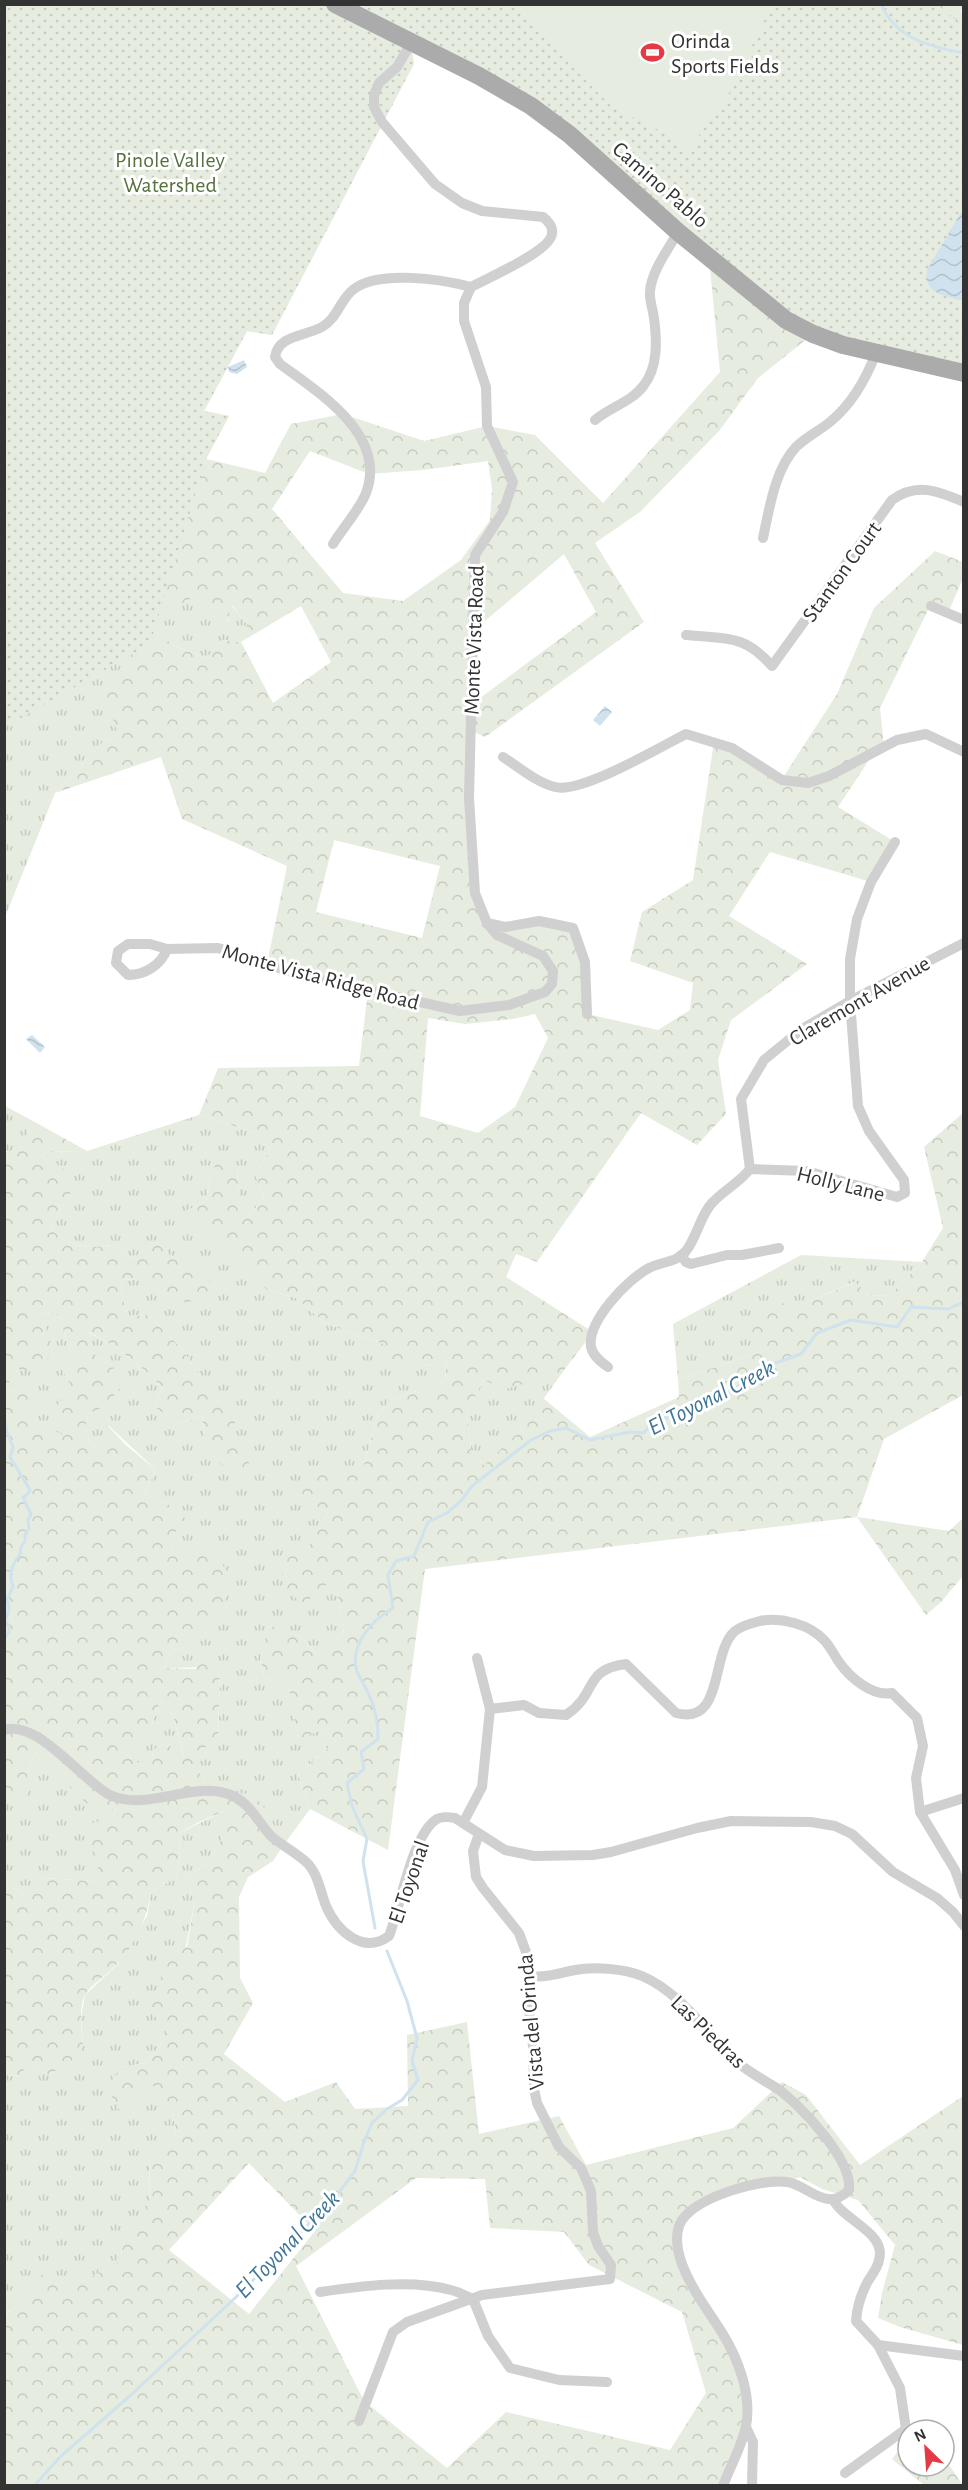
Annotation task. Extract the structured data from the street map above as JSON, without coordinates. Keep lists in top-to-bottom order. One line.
{"streets":{"main road":["Camino Pablo"],"street":["Stanton Court","Monte Vista Road","Monte Vista Ridge Road","Claremont Avenue","Holly Lane","El Toyonal","Vista del Orinda","Las Piedras"]},"crossings":[["Monte Vista Road","Monte Vista Ridge Road"],["Claremont Avenue","Holly Lane"],["El Toyonal","Vista del Orinda"],["Vista del Orinda","Las Piedras"]],"water":["El Toyonal Creek"],"parks":["Pinole Valley Watershed"],"places":{"sports":["Orinda Sports Fields"]},"north":"top left"}
